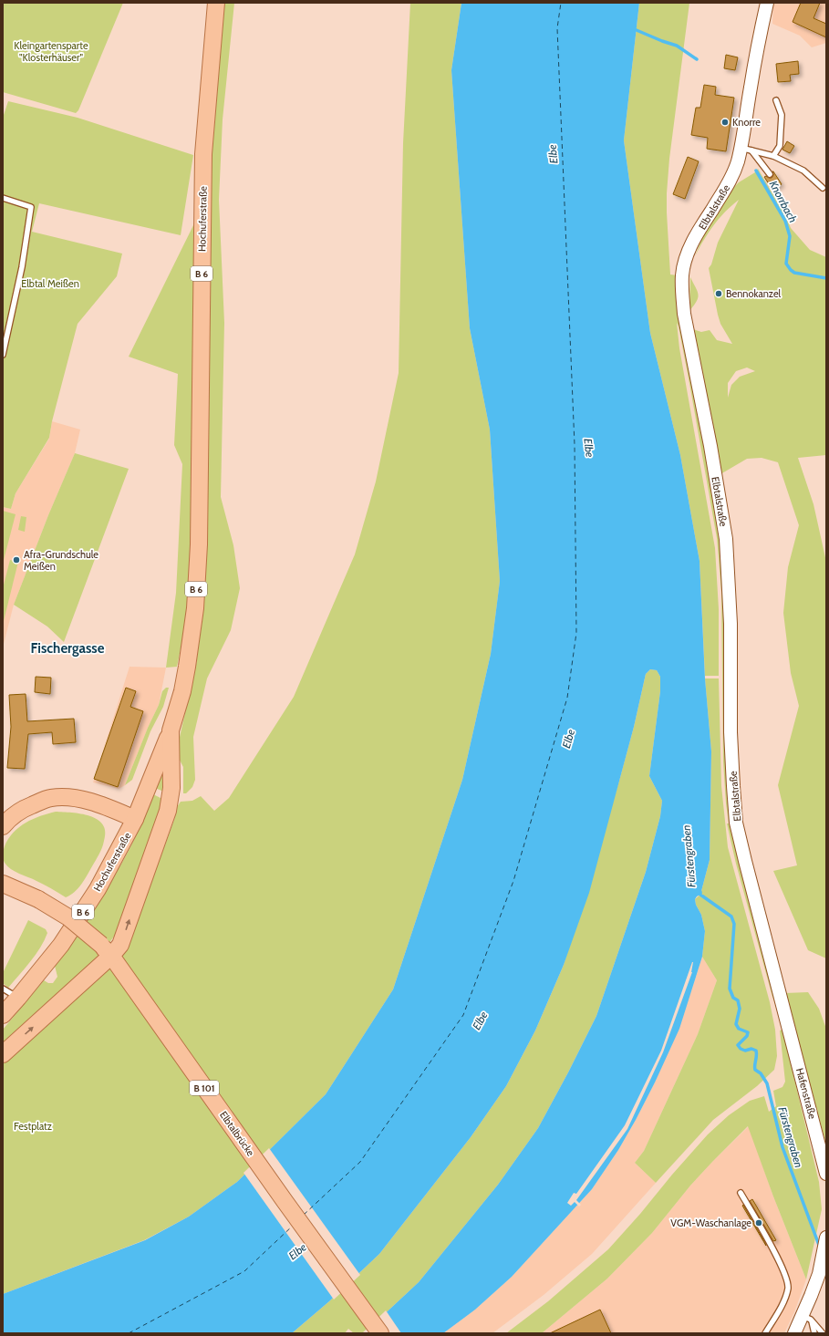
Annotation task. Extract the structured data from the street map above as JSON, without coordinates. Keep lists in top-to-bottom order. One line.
{"streets":{"main road":["Hochuferstraße","B 6","B 101","Elbtalbrücke"],"street":["Elbtalstraße","Hafenstraße"]},"crossings":[["Elbtalstraße","Hafenstraße"]],"districts":["Fischergasse"],"water":["Elbe","Knorrbach","Fürstengraben"],"parks":["Kleingartensparte \"Klosterhäuser\"","Elbtal Meißen","Festplatz"],"places":["Knorre","Bennokanzel","Afra-Grundschule Meißen","VGM-Waschanlage"]}
